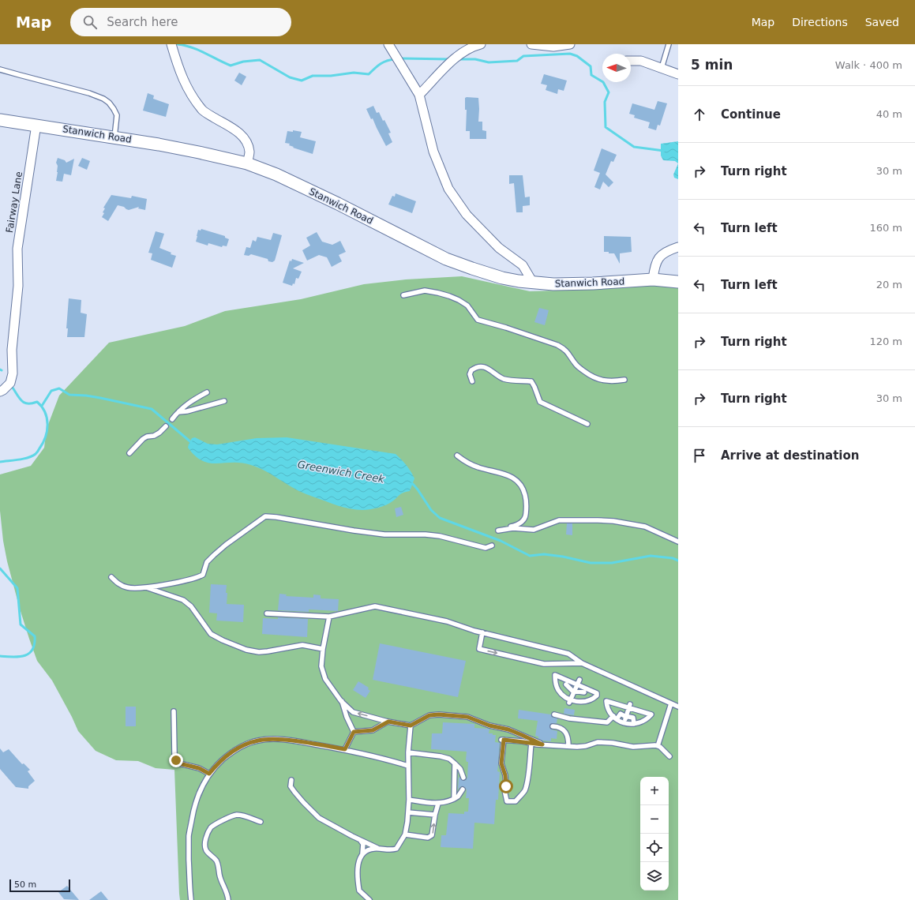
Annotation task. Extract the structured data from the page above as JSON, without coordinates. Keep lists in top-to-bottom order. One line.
{"streets":{"street":["Stanwich Road","Fairway Lane"]},"crossings":[["Stanwich Road","Fairway Lane"]],"water":["Greenwich Creek"],"scale_bar":"50 m","north":"left","page":{"header":"Map","search":"Search here","nav":["Map","Directions","Saved"],"heading":["5 min","Walk · 400 m"],"list":[["Continue","40 m"],["Turn right","30 m"],["Turn left","160 m"],["Turn left","20 m"],["Turn right","120 m"],["Turn right","30 m"],"Arrive at destination"],"map_buttons":["+","−"],"scale":"50 m"}}
